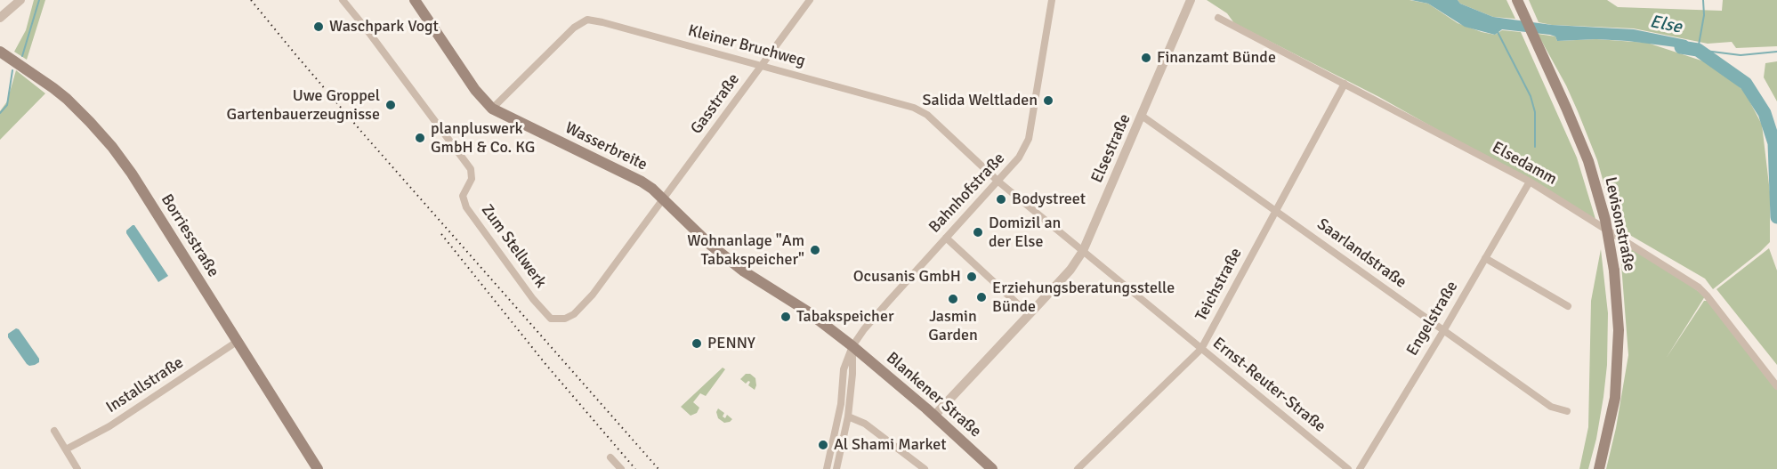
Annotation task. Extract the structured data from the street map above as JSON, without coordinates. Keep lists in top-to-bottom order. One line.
{"streets":{"main road":["Wasserbreite","Levisonstraße","Borriesstraße","Blankener Straße"],"street":["Kleiner Bruchweg","Gasstraße","Elsestraße","Elsedamm","Bahnhofstraße","Zum Stellwerk","Saarlandstraße","Teichstraße","Engelstraße","Installstraße","Ernst-Reuter-Straße"]},"crossings":[["Kleiner Bruchweg","Gasstraße"],["Kleiner Bruchweg","Wasserbreite"],["Kleiner Bruchweg","Bahnhofstraße"],["Kleiner Bruchweg","Ernst-Reuter-Straße"],["Gasstraße","Wasserbreite"],["Gasstraße","Zum Stellwerk"],["Wasserbreite","Bahnhofstraße"],["Wasserbreite","Zum Stellwerk"],["Wasserbreite","Blankener Straße"],["Elsestraße","Saarlandstraße"],["Elsestraße","Ernst-Reuter-Straße"],["Elsestraße","Blankener Straße"],["Elsedamm","Teichstraße"],["Elsedamm","Engelstraße"],["Bahnhofstraße","Ernst-Reuter-Straße"],["Bahnhofstraße","Blankener Straße"],["Borriesstraße","Installstraße"],["Saarlandstraße","Teichstraße"],["Saarlandstraße","Engelstraße"],["Teichstraße","Ernst-Reuter-Straße"]],"water":["Else"],"places":["Waschpark Vogt","Finanzamt Bünde","Salida Weltladen","Uwe Groppel Gartenbauerzeugnisse","planpluswerk GmbH & Co. KG","Bodystreet","Domizil an der Else","Wohnanlage \"Am Tabakspeicher\"","Ocusanis GmbH","Erziehungsberatungsstelle Bünde","Jasmin Garden","Tabakspeicher","PENNY","Al Shami Market"]}
